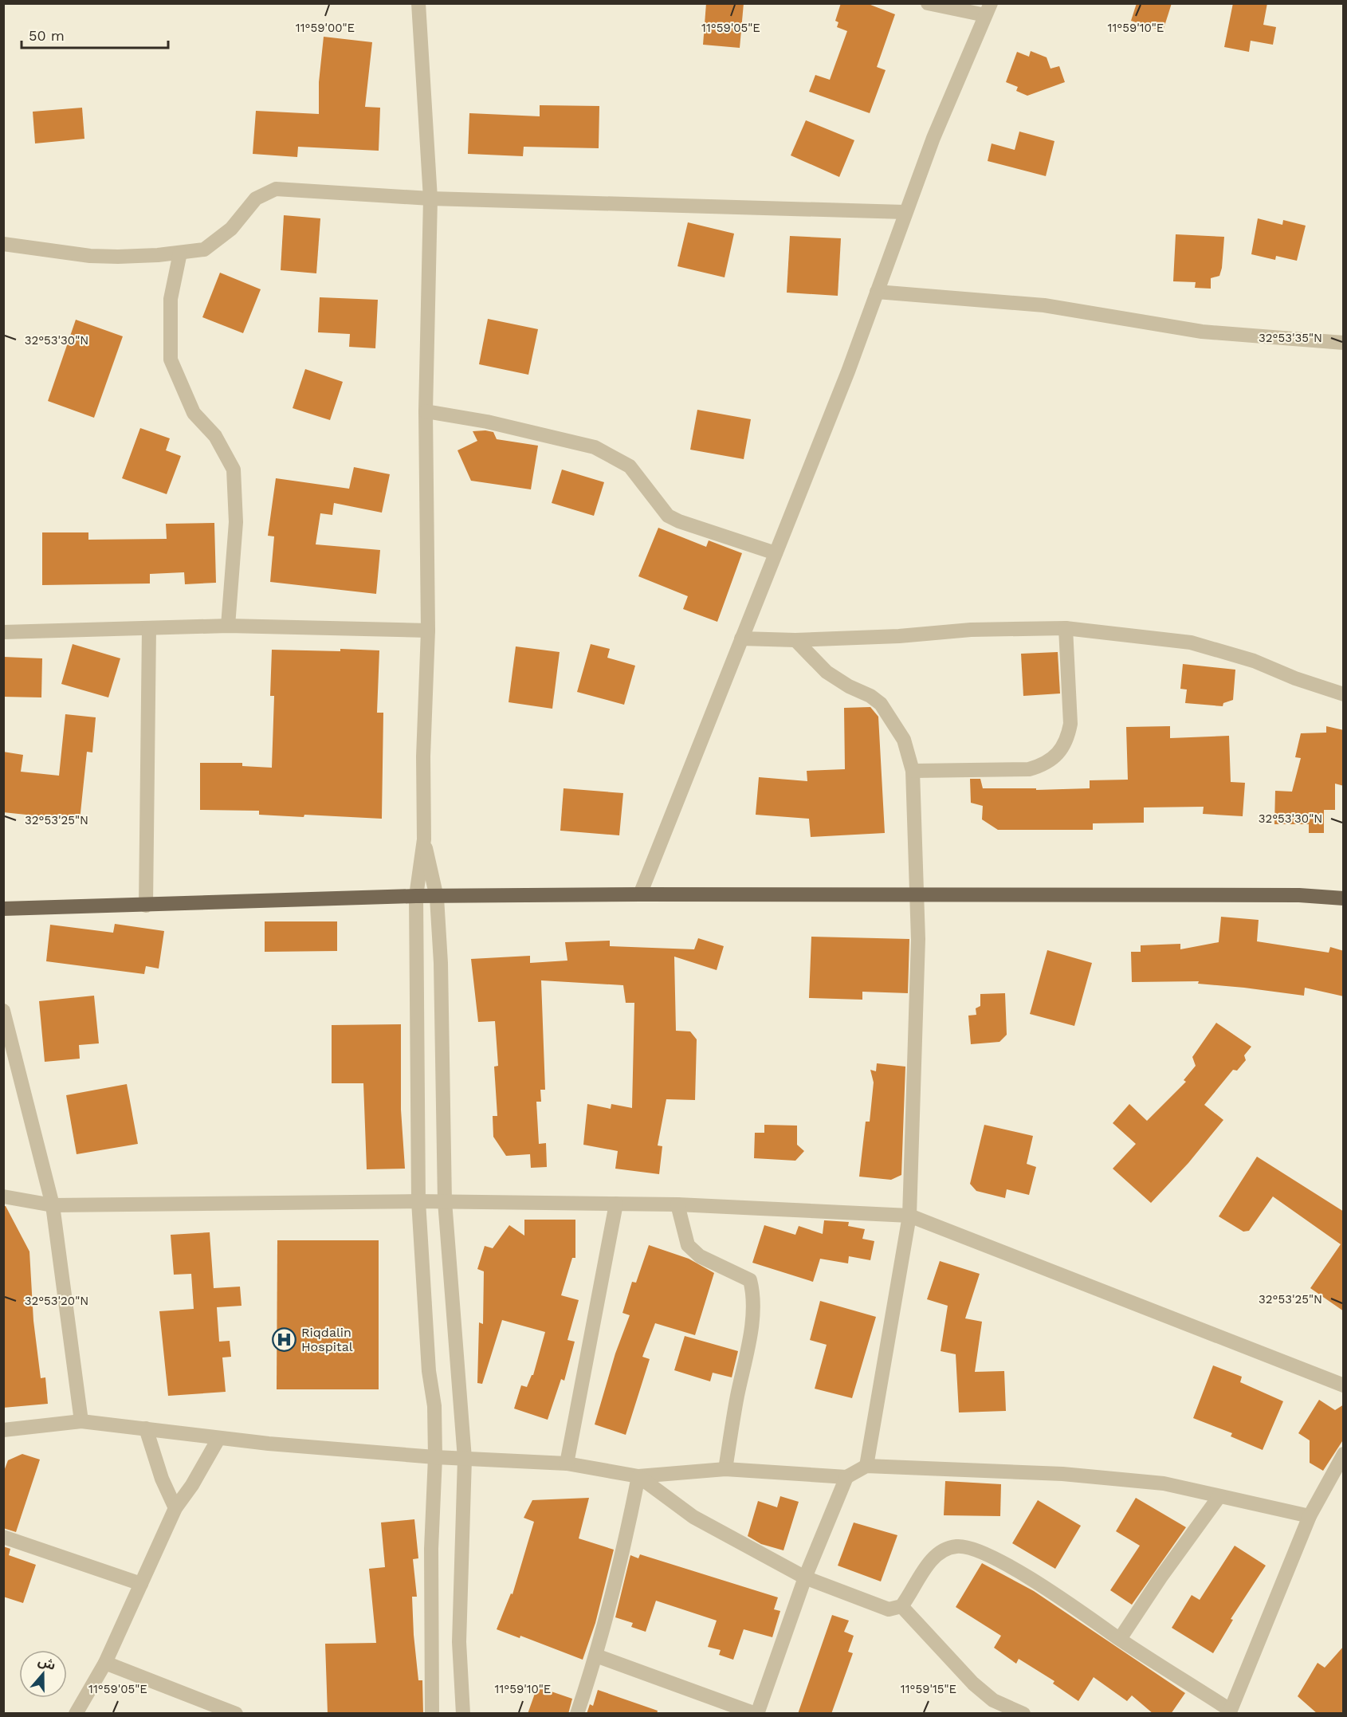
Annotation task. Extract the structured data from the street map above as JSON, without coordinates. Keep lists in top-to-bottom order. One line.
{"places":{"hospital":["Riqdalin Hospital"]},"scale_bar":"50 m","north":"top","coordinates":["11°59'00\"E","11°59'05\"E","11°59'10\"E","32°53'35\"N","32°53'30\"N","32°53'25\"N","32°53'20\"N","11°59'15\"E"]}
